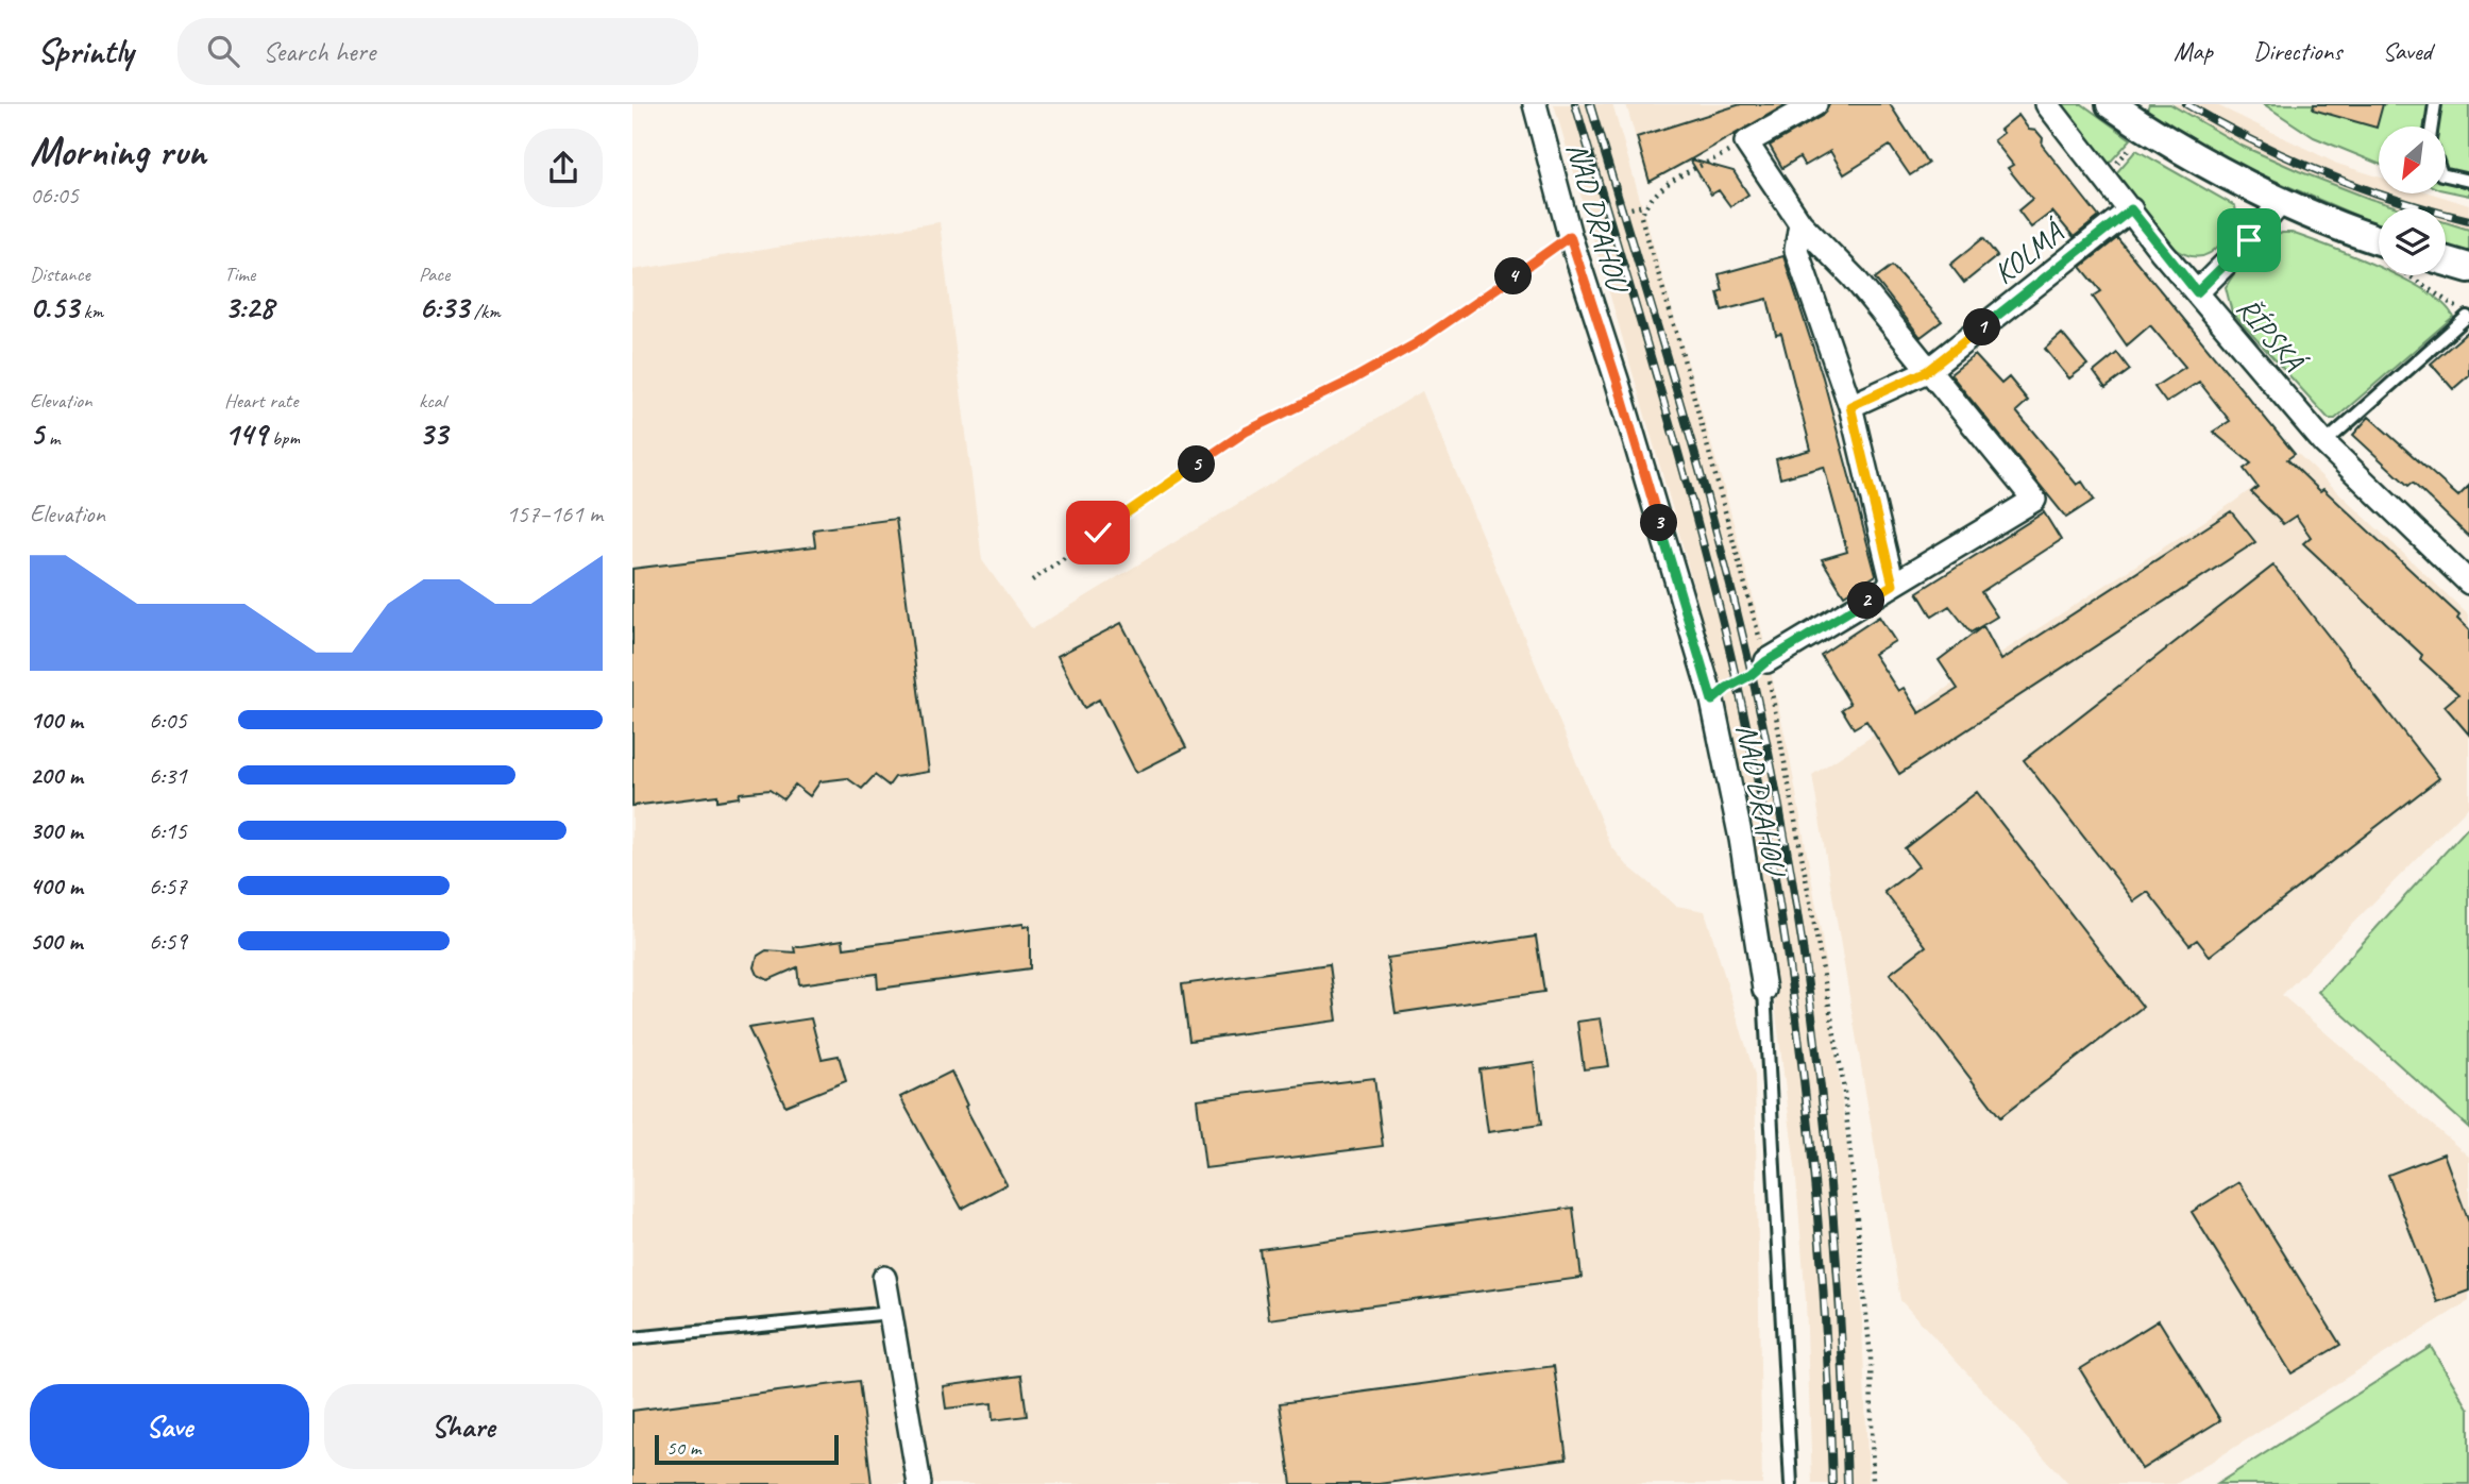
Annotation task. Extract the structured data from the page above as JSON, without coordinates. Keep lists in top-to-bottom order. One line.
{"streets":{"street":["NAD DRAHOU","KOLMÁ","ŘÍPSKÁ"]},"crossings":[["KOLMÁ","ŘÍPSKÁ"]],"scale_bar":"50 m","north":"bottom left","page":{"header":"Sprintly","search":"Search here","nav":["Map","Directions","Saved"],"heading":["Morning run","06:05"],"stats":[["Distance","0.53 km"],["Time","3:28"],["Pace","6:33 /km"],["Elevation","5 m"],["Heart rate","149 bpm"],["kcal","33"]],"pins":["4","1","5","3","2"],"chart":["Elevation","157–161 m"],"list":[{"name":"100 m","note":"6:05"},{"name":"200 m","note":"6:31"},{"name":"300 m","note":"6:15"},{"name":"400 m","note":"6:57"},{"name":"500 m","note":"6:59"}],"buttons":["Save","Share"],"scale":"50 m"}}
